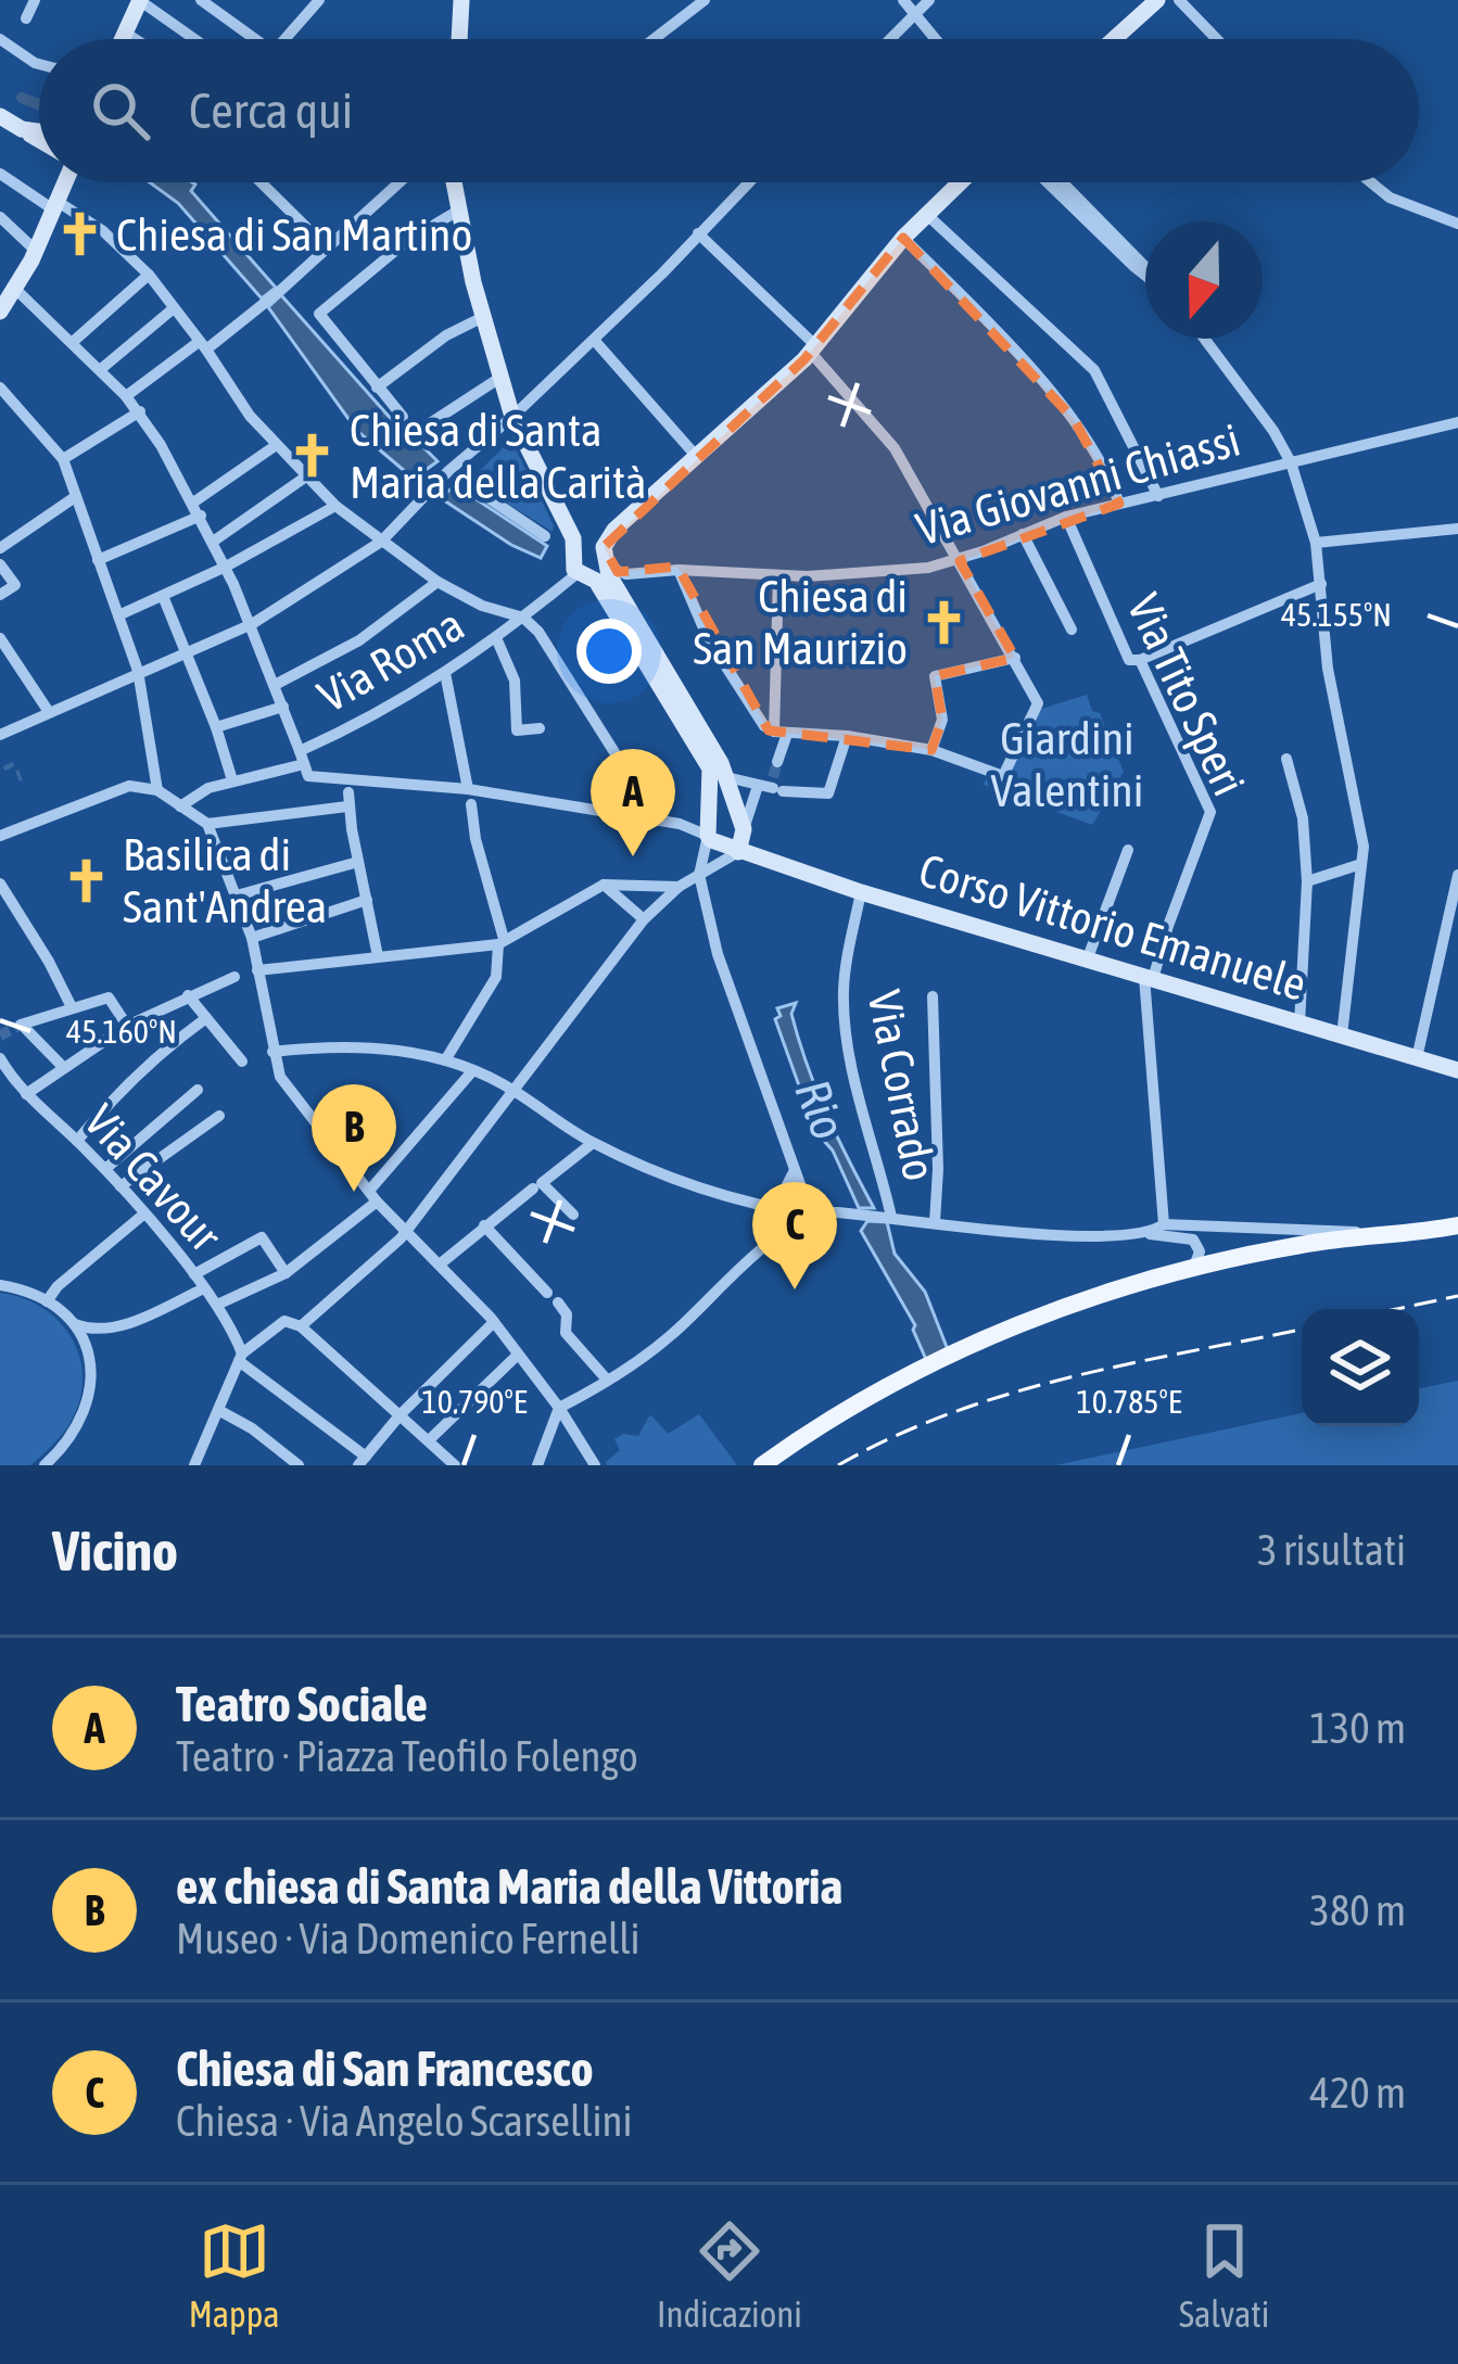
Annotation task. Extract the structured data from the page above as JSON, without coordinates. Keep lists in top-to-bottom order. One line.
{"streets":{"street":["Via Giovanni Chiassi","Via Roma","Via Tito Speri","Corso Vittorio Emanuele","Via Corrado","Via Cavour"]},"crossings":[["Via Giovanni Chiassi","Via Roma"],["Via Giovanni Chiassi","Via Tito Speri"],["Via Tito Speri","Corso Vittorio Emanuele"],["Corso Vittorio Emanuele","Via Corrado"]],"water":["Rio"],"parks":["Giardini Valentini"],"places":{"church":["Chiesa di San Martino","Chiesa di Santa Maria della Carità","Chiesa di San Maurizio","Basilica di Sant'Andrea"]},"north":"bottom","page":{"search":"Cerca qui","pins":["A","B","C"],"heading":["Vicino","3 risultati"],"list":[{"mark":"A","name":"Teatro Sociale","note":"Teatro · Piazza Teofilo Folengo","value":"130 m"},{"mark":"B","name":"ex chiesa di Santa Maria della Vittoria","note":"Museo · Via Domenico Fernelli","value":"380 m"},{"mark":"C","name":"Chiesa di San Francesco","note":"Chiesa · Via Angelo Scarsellini","value":"420 m"}],"nav":["Mappa","Indicazioni","Salvati"]},"coordinates":["45.155°N","45.160°N","10.790°E","10.785°E"]}
